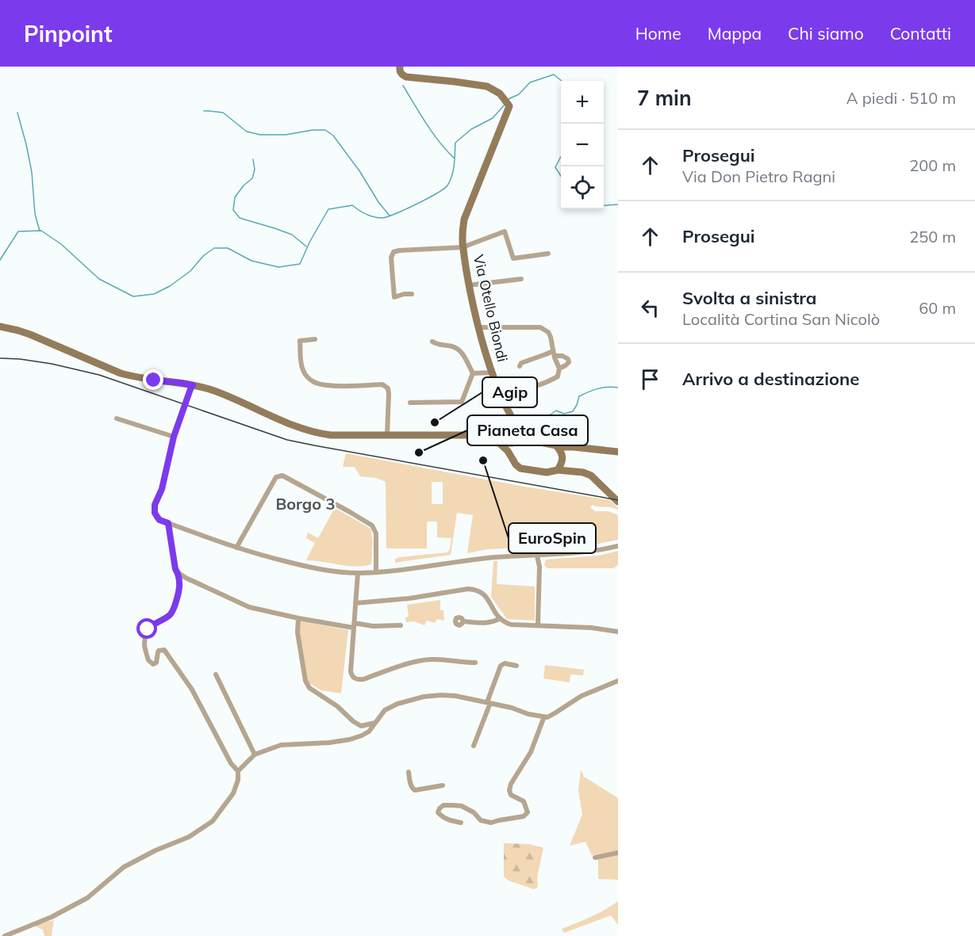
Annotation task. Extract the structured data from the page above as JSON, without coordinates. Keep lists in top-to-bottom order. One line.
{"streets":{"main road":["Via Otello Biondi"]},"districts":["Borgo 3"],"places":["Agip","Pianeta Casa","EuroSpin"],"page":{"header":"Pinpoint","nav":["Home","Mappa","Chi siamo","Contatti"],"heading":["7 min","A piedi · 510 m"],"map_buttons":["+","−"],"list":[["Prosegui","Via Don Pietro Ragni","200 m"],["Prosegui","250 m"],["Svolta a sinistra","Località Cortina San Nicolò","60 m"],"Arrivo a destinazione"]}}
